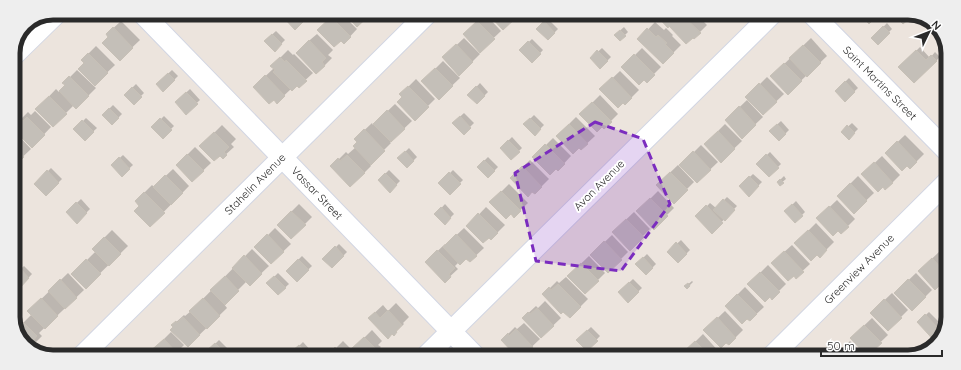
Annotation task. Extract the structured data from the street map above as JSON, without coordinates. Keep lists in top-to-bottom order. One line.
{"streets":{"street":["Saint Martins Street","Stahelin Avenue","Avon Avenue","Vassar Street","Greenview Avenue"]},"crossings":[["Stahelin Avenue","Vassar Street"],["Avon Avenue","Vassar Street"]],"scale_bar":"50 m","north":"top right"}
